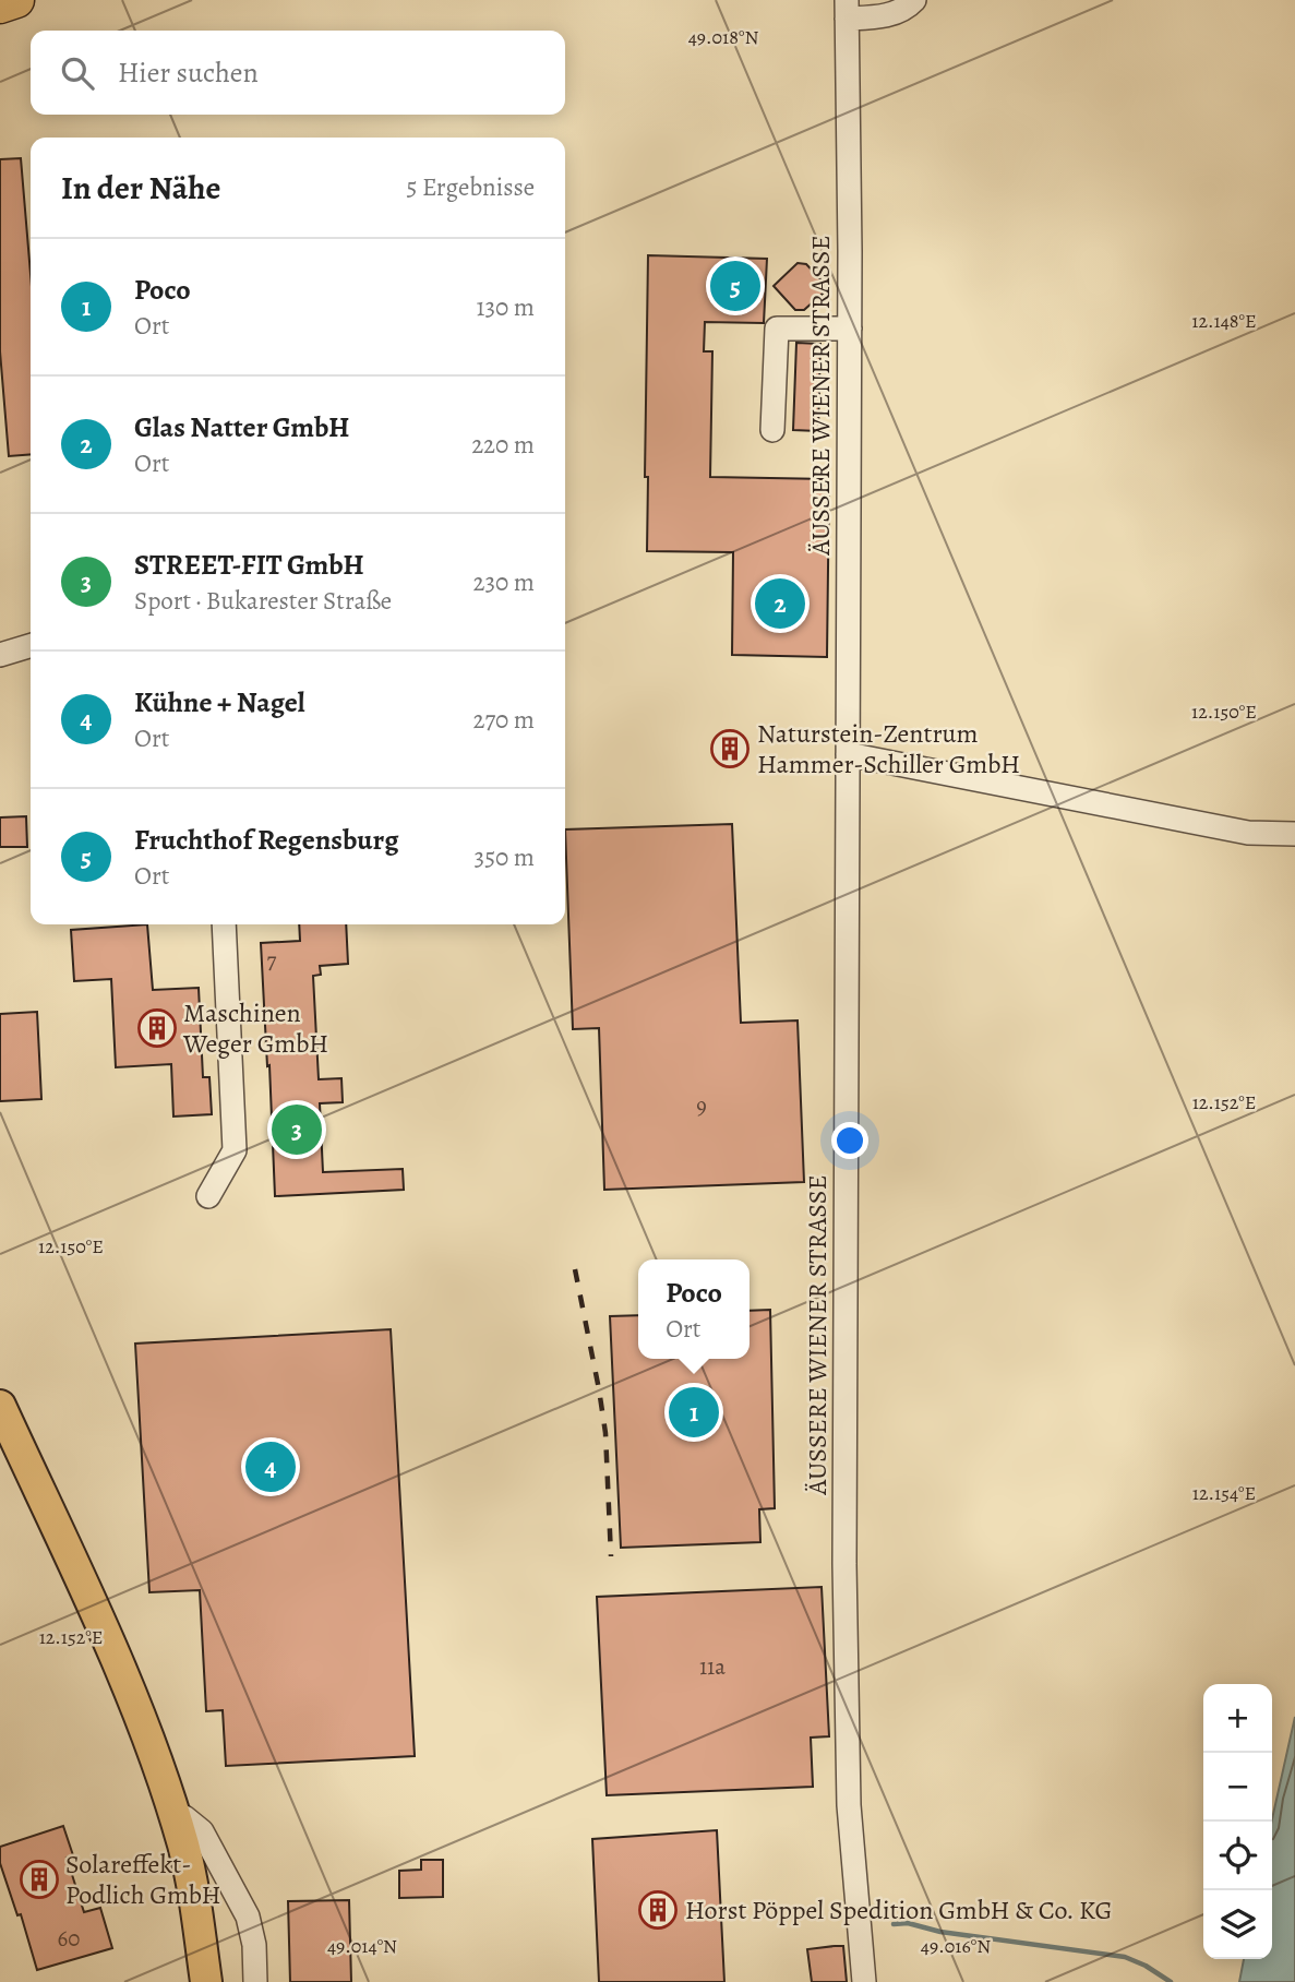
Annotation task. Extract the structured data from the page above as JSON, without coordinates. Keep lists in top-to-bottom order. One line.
{"streets":{"street":["ÄUSSERE WIENER STRASSE"]},"places":{"building":["Naturstein-Zentrum Hammer-Schiller GmbH","Maschinen Weger GmbH","Solareffekt- Podlich GmbH","Horst Pöppel Spedition GmbH & Co. KG"]},"house_numbers":["7","9","11a","60"],"page":{"search":"Hier suchen","heading":["In der Nähe","5 Ergebnisse"],"list":[{"mark":"1","name":"Poco","note":"Ort","value":"130 m"},{"mark":"2","name":"Glas Natter GmbH","note":"Ort","value":"220 m"},{"mark":"3","name":"STREET-FIT GmbH","note":"Sport · Bukarester Straße","value":"230 m"},{"mark":"4","name":"Kühne + Nagel","note":"Ort","value":"270 m"},{"mark":"5","name":"Fruchthof Regensburg","note":"Ort","value":"350 m"}],"pins":["5","2","3","1","4"],"popup":["Poco","Ort"],"map_buttons":["+","−"]},"coordinates":["49.018°N","12.148°E","12.150°E","12.152°E","12.154°E","49.014°N","49.016°N"]}
